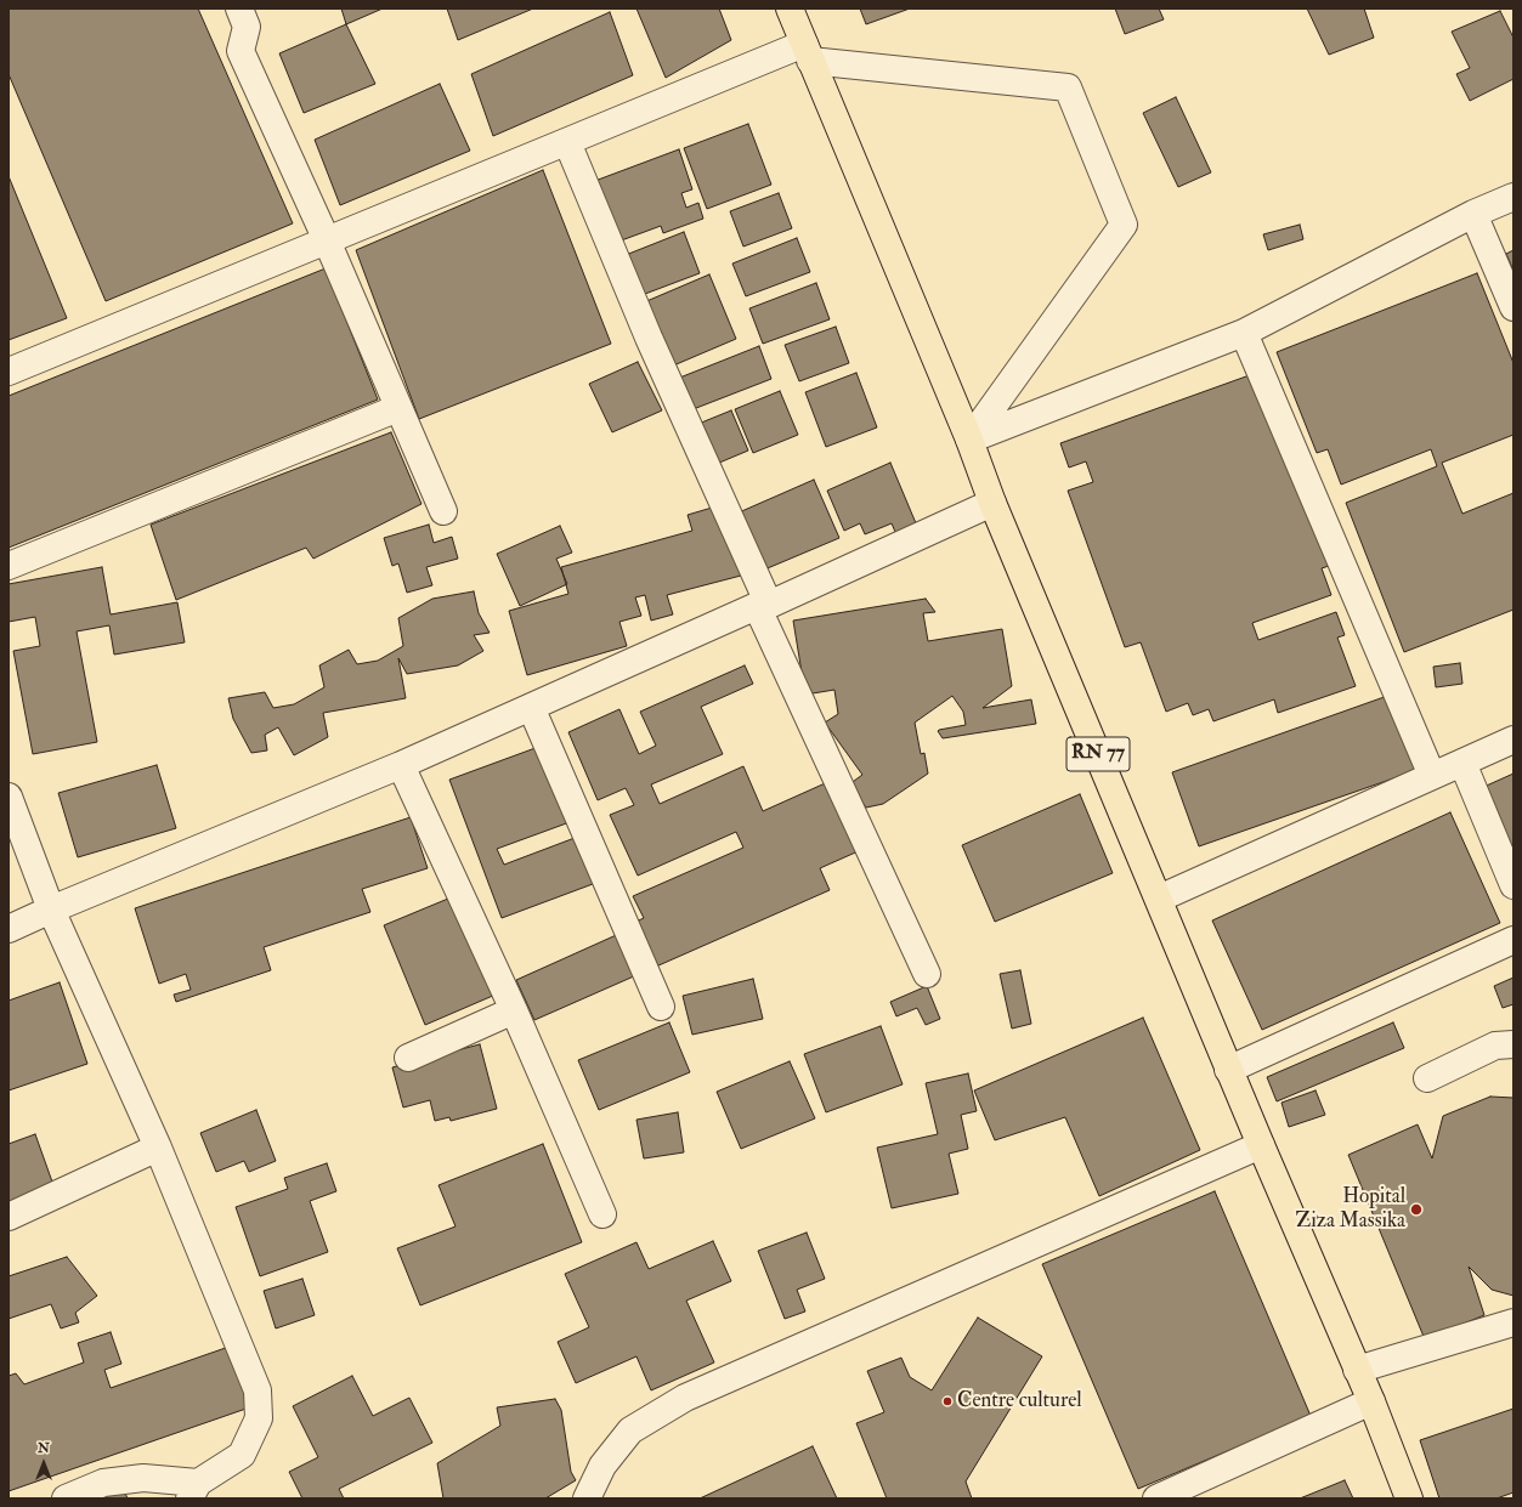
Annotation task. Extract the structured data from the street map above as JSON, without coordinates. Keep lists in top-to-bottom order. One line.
{"streets":{"main road":["RN 77"]},"places":["Hopital Ziza Massika","Centre culturel"],"north":"top"}
